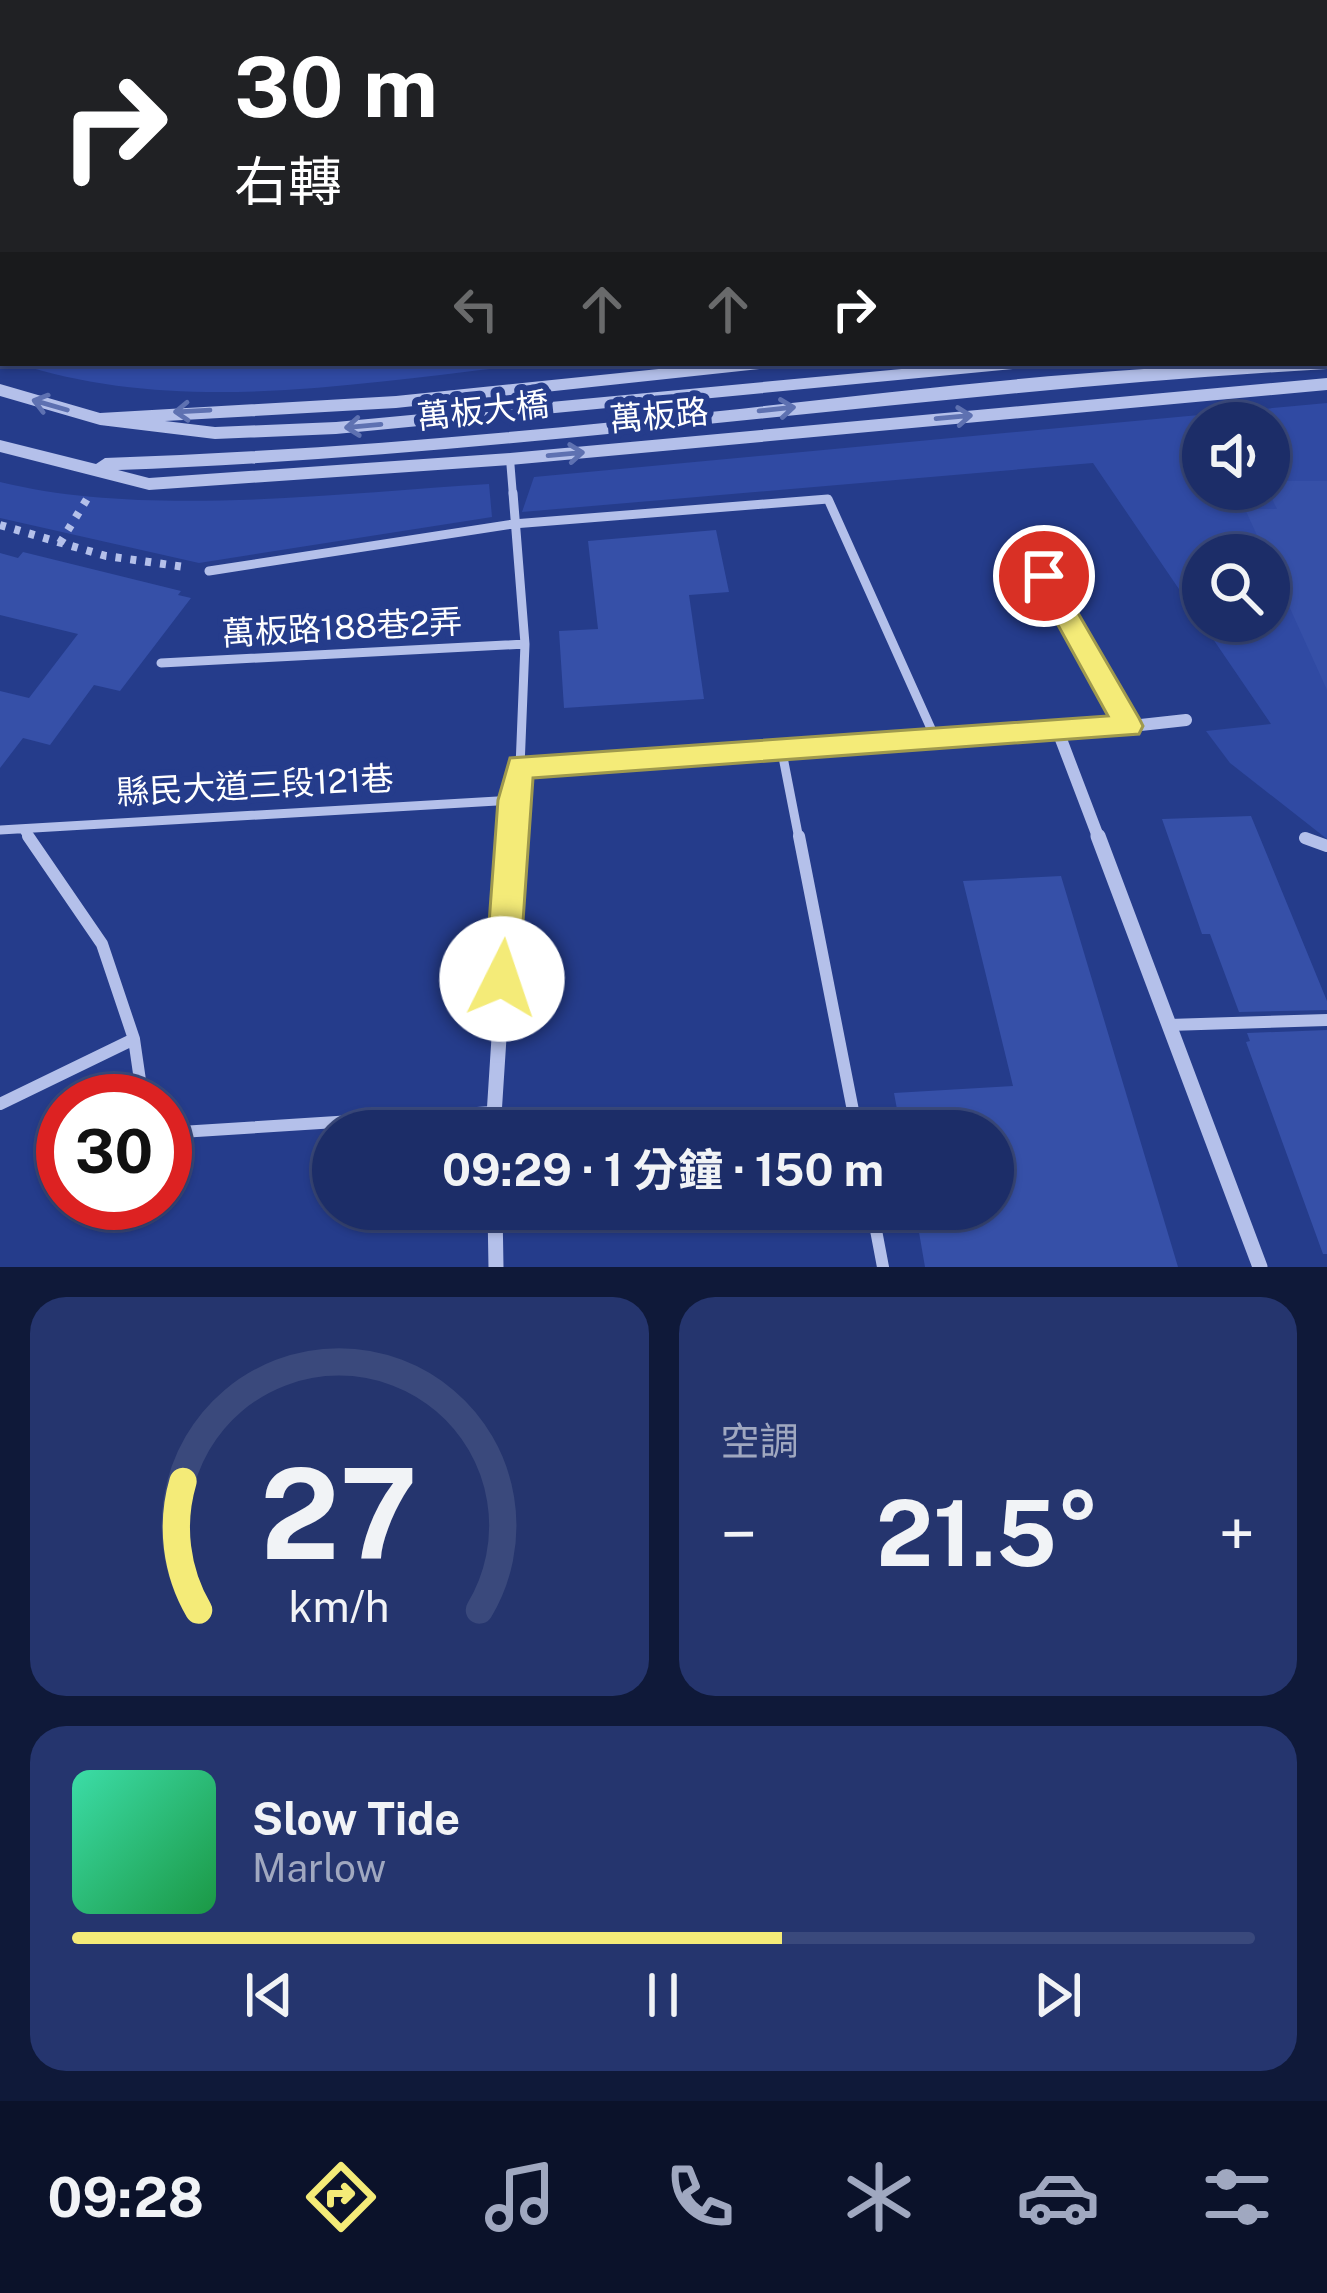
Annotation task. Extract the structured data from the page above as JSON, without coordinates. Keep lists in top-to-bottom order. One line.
{"streets":{"street":["萬板大橋","萬板路"],"lane":["萬板路188巷2弄","縣民大道三段121巷"]},"crossings":[["萬板大橋","萬板路"]],"page":{"turn":["30 m","右轉"],"limit":"30","trip":"09:29 · 1 分鐘 · 150 m","tile":"空調","heat":["−","21.5°","+"],"song":["Slow Tide","Marlow"],"tabs":"09:28","gauge":["27","km/h"]}}
